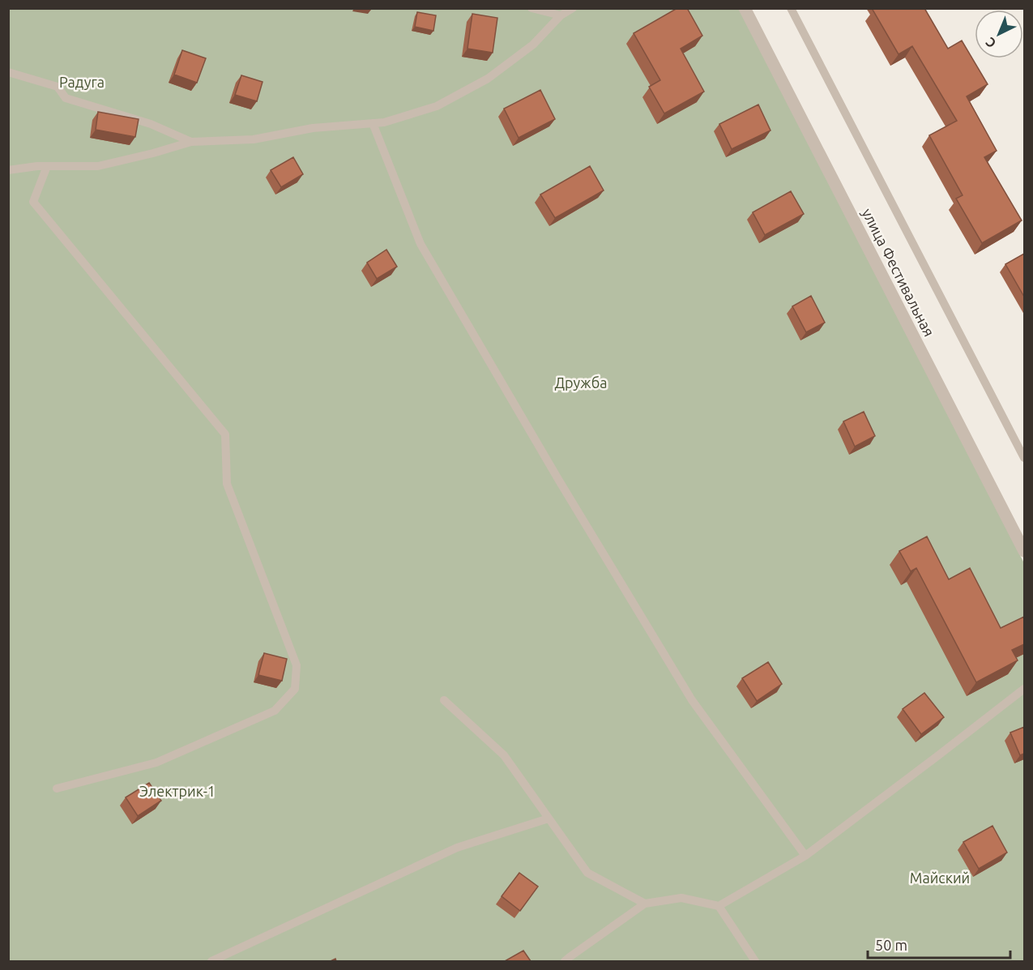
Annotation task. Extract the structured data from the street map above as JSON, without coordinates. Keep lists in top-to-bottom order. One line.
{"streets":{"street":["улица Фестивальная"]},"parks":["Радуга","Дружба","Электрик-1","Майский"],"scale_bar":"50 m","north":"bottom left"}
